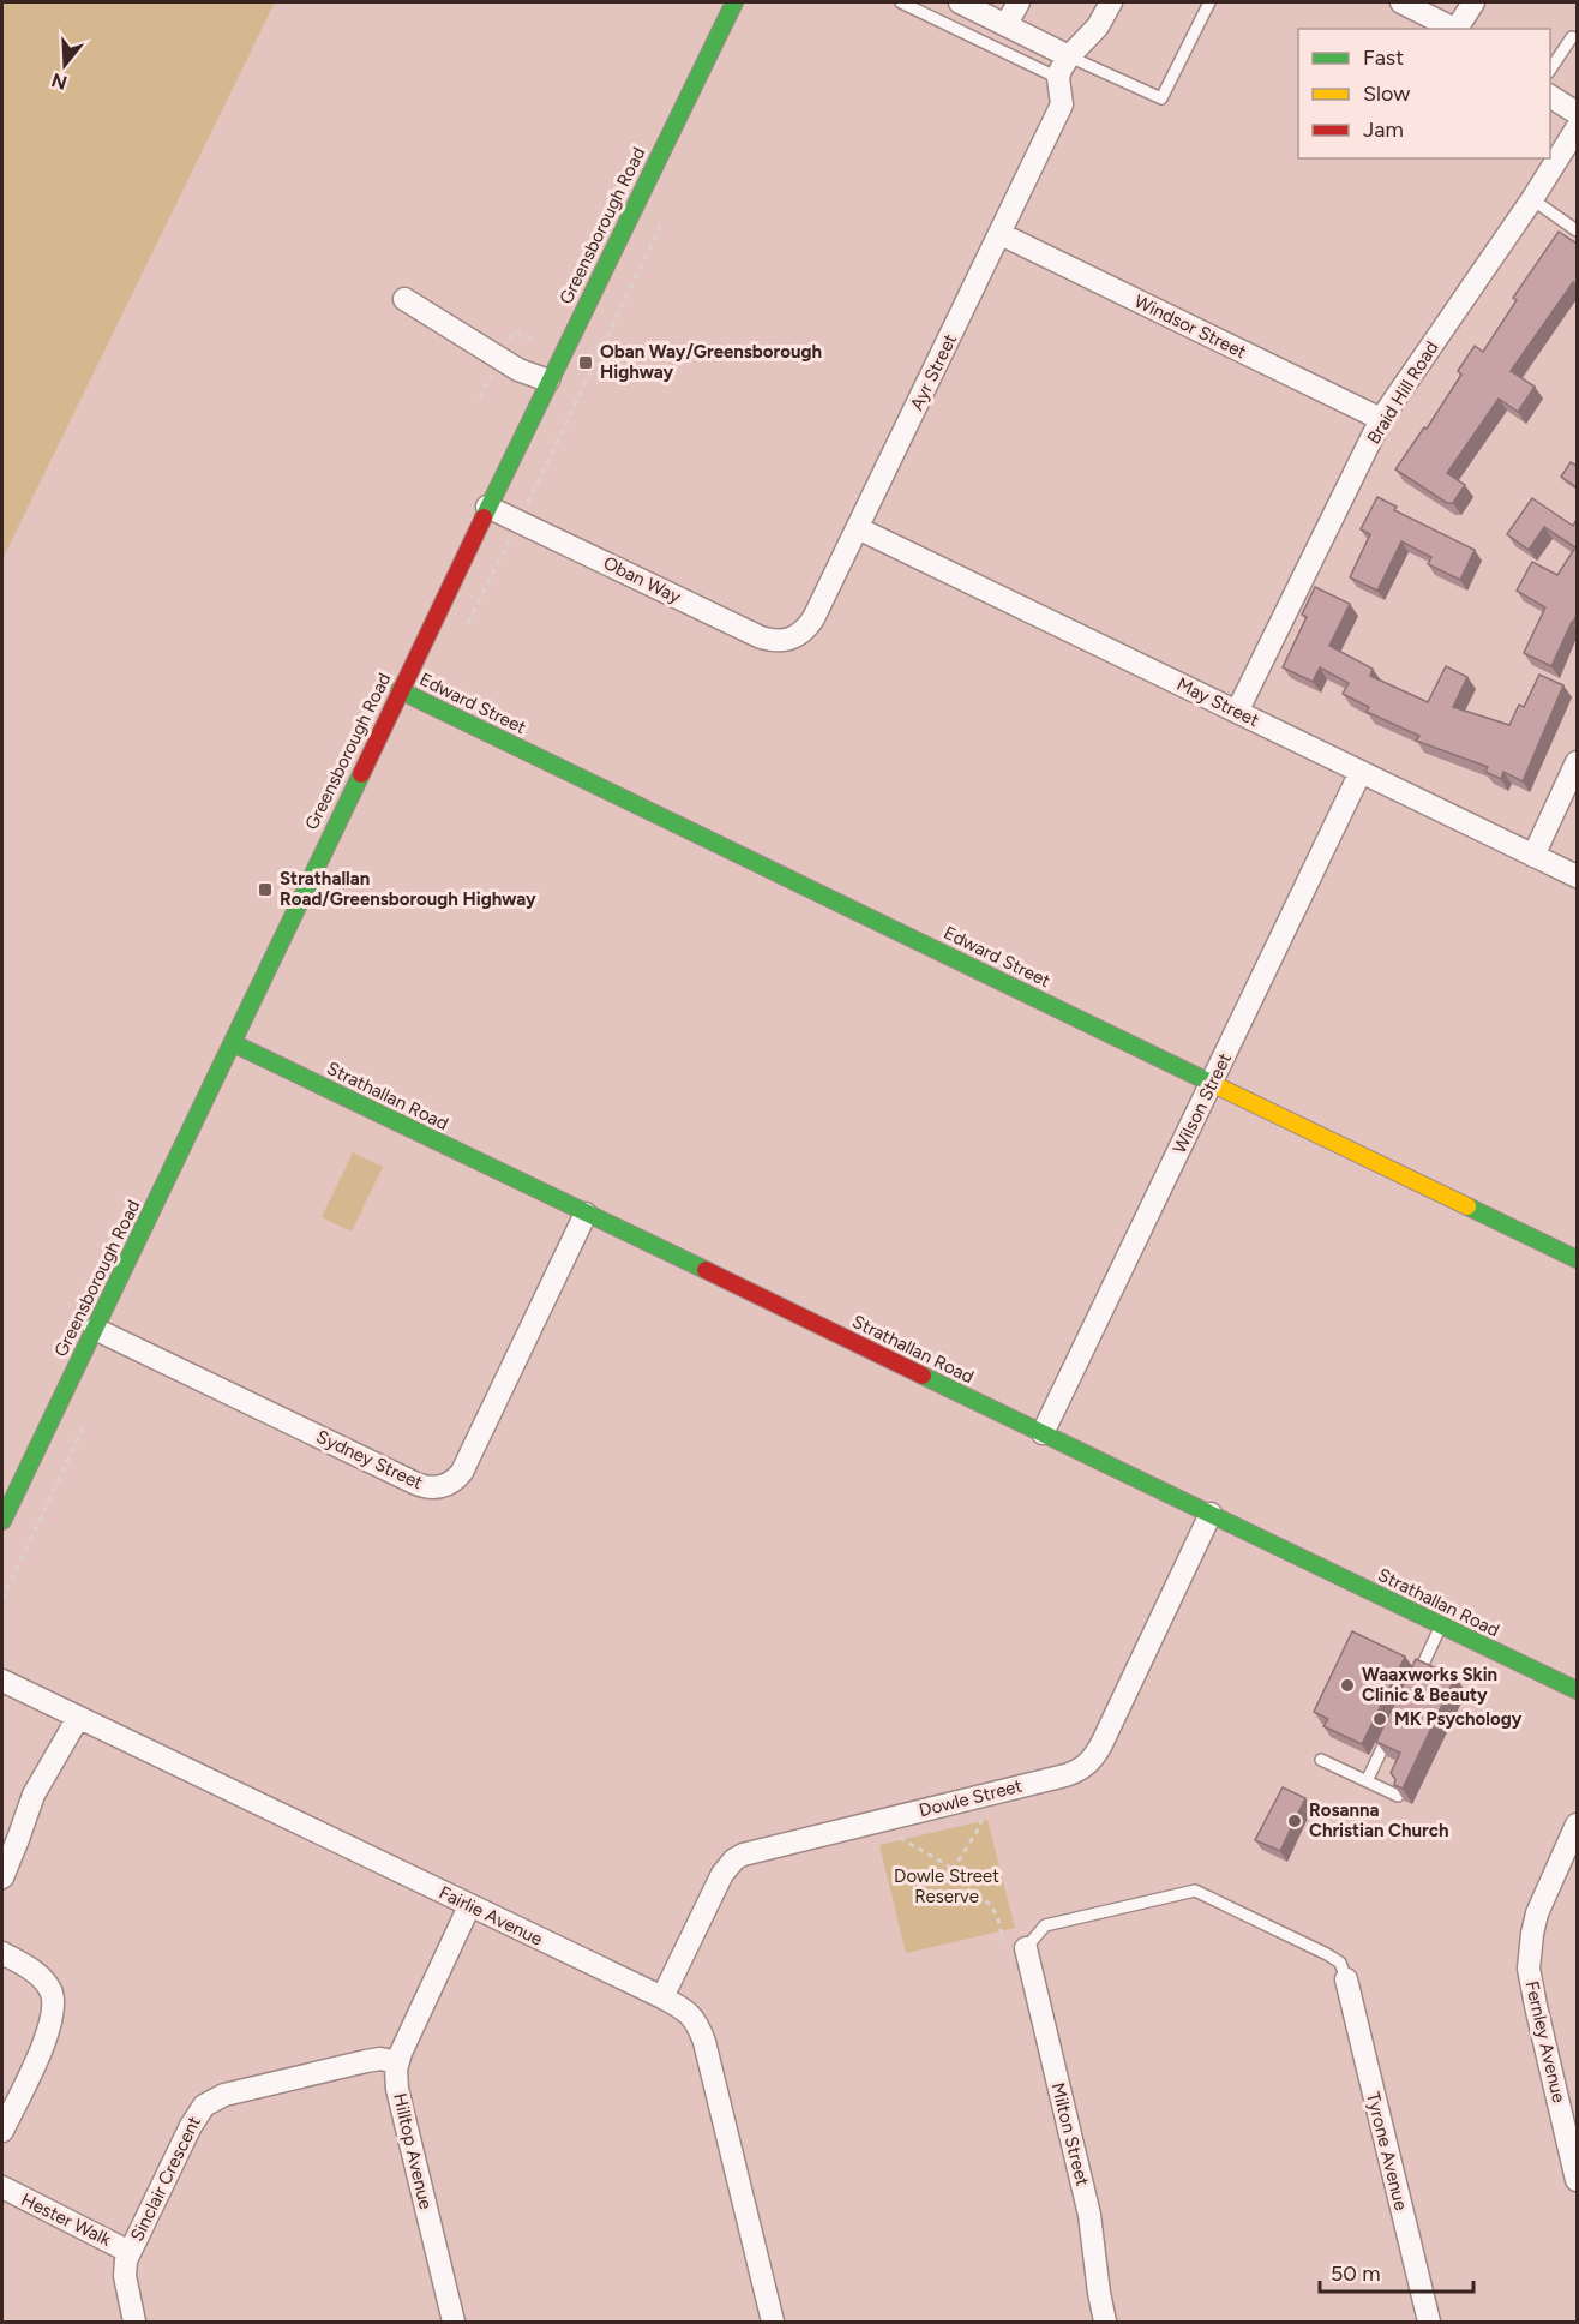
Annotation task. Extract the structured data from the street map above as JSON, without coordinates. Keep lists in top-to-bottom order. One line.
{"streets":{"main road":["Greensborough Road","Edward Street","Strathallan Road"],"street":["Windsor Street","Ayr Street","Braid Hill Road","Oban Way","May Street","Wilson Street","Sydney Street","Dowle Street","Fairlie Avenue","Fernley Avenue","Milton Street","Hilltop Avenue","Tyrone Avenue","Sinclair Crescent","Hester Walk"]},"crossings":[["Greensborough Road","Oban Way"],["Greensborough Road","Edward Street"],["Greensborough Road","Strathallan Road"],["Greensborough Road","Sydney Street"],["Windsor Street","Ayr Street"],["Windsor Street","Braid Hill Road"],["Ayr Street","Oban Way"],["Ayr Street","May Street"],["Braid Hill Road","May Street"],["May Street","Wilson Street"],["Edward Street","Wilson Street"],["Strathallan Road","Wilson Street"],["Strathallan Road","Sydney Street"],["Strathallan Road","Dowle Street"],["Dowle Street","Fairlie Avenue"],["Fairlie Avenue","Hilltop Avenue"],["Hilltop Avenue","Sinclair Crescent"],["Sinclair Crescent","Hester Walk"]],"parks":["Dowle Street Reserve"],"places":{"transit":["Oban Way/Greensborough Highway","Strathallan Road/Greensborough Highway"],"other":["Waaxworks Skin Clinic & Beauty","MK Psychology","Rosanna Christian Church"]},"legend":["Fast","Slow","Jam"],"scale_bar":"50 m","north":"bottom"}
